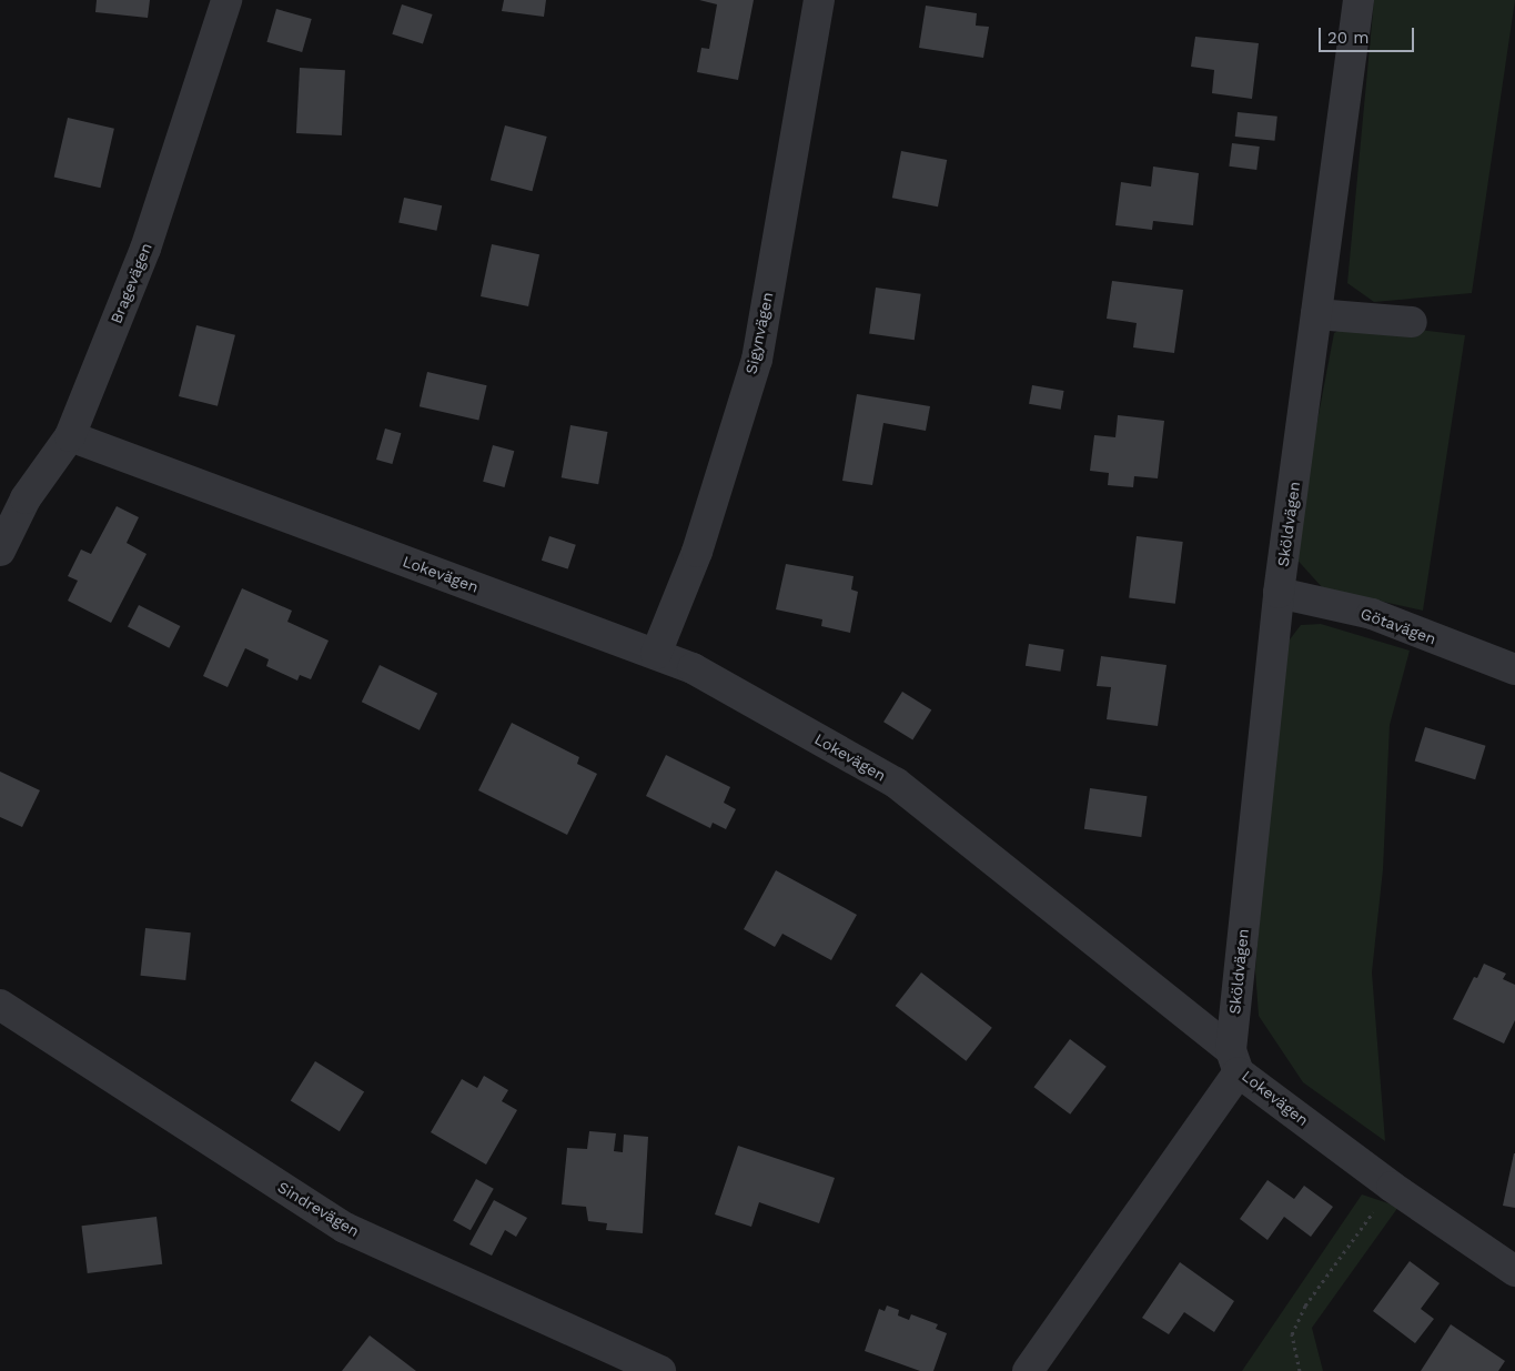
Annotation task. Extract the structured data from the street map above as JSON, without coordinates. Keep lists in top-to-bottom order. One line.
{"streets":{"street":["Bragevägen","Sigynvägen","Sköldvägen","Lokevägen","Götavägen","Sindrevägen"]},"crossings":[["Bragevägen","Lokevägen"],["Sigynvägen","Lokevägen"],["Sköldvägen","Lokevägen"],["Sköldvägen","Götavägen"]],"scale_bar":"20 m"}
